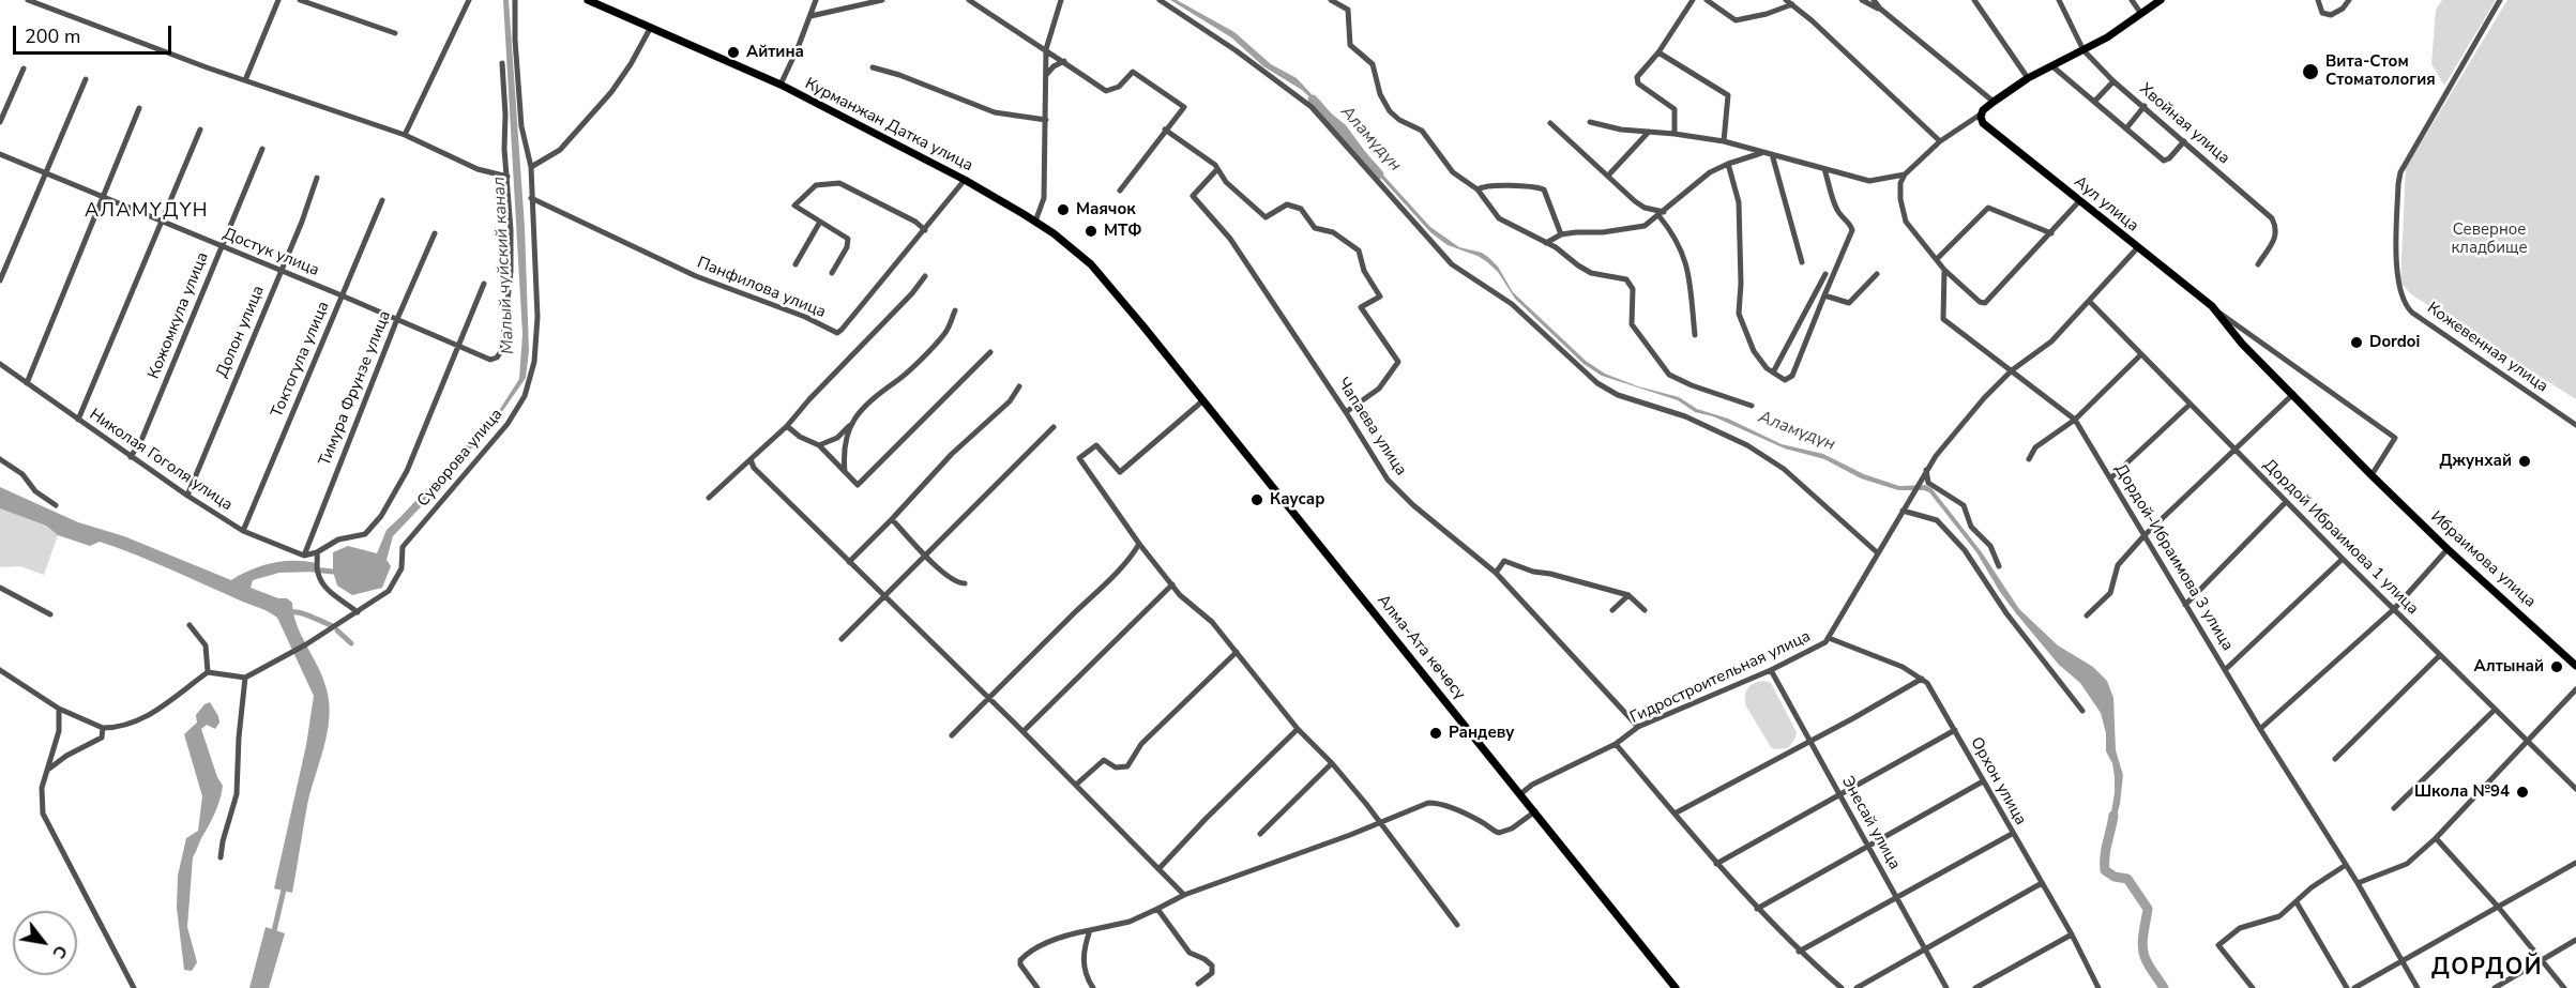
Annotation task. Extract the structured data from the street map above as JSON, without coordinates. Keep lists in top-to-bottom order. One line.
{"streets":{"main road":["Курманжан Датка улица","Аул улица","Ибраимова улица","Алма-Ата көчөсү"],"street":["Хвойная улица","Достук улица","Панфилова улица","Кожомкула улица","Долон улица","Кожевенная улица","Токтогула улица","Тимура Фрунзе улица","Чапаева улица","Суворова улица","Николая Гоголя улица","Дордой Ибраимова 1 улица","Дордой-Ибраимова 3 улица","Гидростроительная улица","Орхон улица","Энесай улица"]},"crossings":[["Курманжан Датка улица","Панфилова улица"],["Курманжан Датка улица","Алма-Ата көчөсү"],["Аул улица","Ибраимова улица"],["Аул улица","Гидростроительная улица"],["Достук улица","Кожомкула улица"],["Достук улица","Долон улица"],["Достук улица","Токтогула улица"],["Достук улица","Тимура Фрунзе улица"],["Панфилова улица","Суворова улица"],["Кожомкула улица","Николая Гоголя улица"],["Долон улица","Николая Гоголя улица"],["Токтогула улица","Николая Гоголя улица"],["Тимура Фрунзе улица","Николая Гоголя улица"],["Чапаева улица","Гидростроительная улица"],["Дордой Ибраимова 1 улица","Гидростроительная улица"],["Дордой-Ибраимова 3 улица","Гидростроительная улица"],["Алма-Ата көчөсү","Гидростроительная улица"],["Гидростроительная улица","Орхон улица"],["Гидростроительная улица","Энесай улица"]],"districts":["АЛАМҮДҮН","ДОРДОЙ"],"water":["Аламүдүн","Малый чуйский канал"],"parks":["Северное кладбище"],"places":["Айтина","Вита-Стом Стоматология","Маячок","МТФ","Dordoi","Джунхай","Каусар","Алтынай","Рандеву","Школа №94"],"scale_bar":"200 m","north":"bottom right"}
